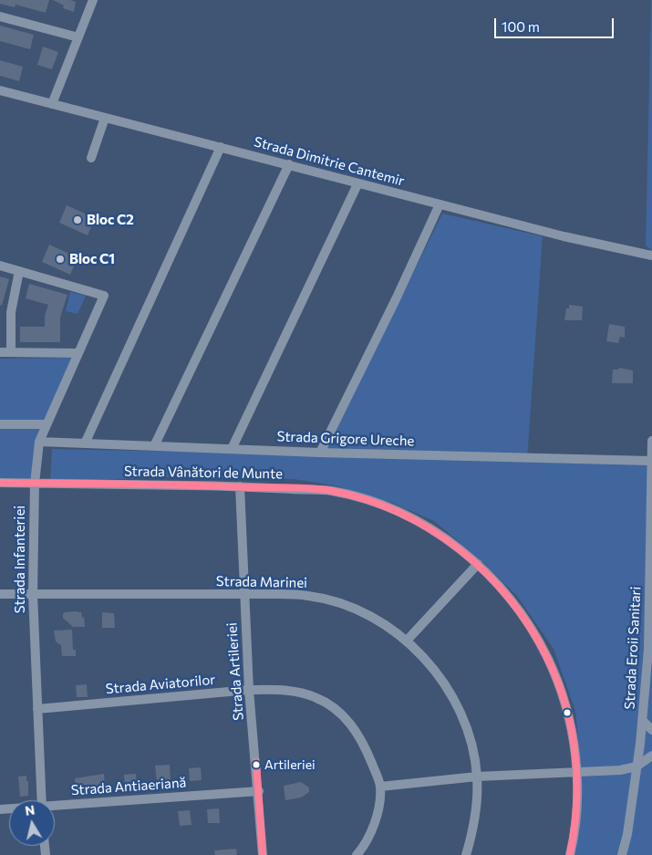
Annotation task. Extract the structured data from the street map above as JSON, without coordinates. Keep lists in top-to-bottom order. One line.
{"streets":{"street":["Strada Dimitrie Cantemir","Strada Grigore Ureche","Strada Vânători de Munte","Strada Infanteriei","Strada Marinei","Strada Eroii Sanitari","Strada Artileriei","Strada Aviatorilor","Strada Antiaeriană"]},"crossings":[["Strada Grigore Ureche","Strada Infanteriei"],["Strada Grigore Ureche","Strada Eroii Sanitari"],["Strada Vânători de Munte","Strada Infanteriei"],["Strada Vânători de Munte","Strada Artileriei"],["Strada Infanteriei","Strada Marinei"],["Strada Infanteriei","Strada Aviatorilor"],["Strada Marinei","Strada Artileriei"],["Strada Artileriei","Strada Aviatorilor"],["Strada Artileriei","Strada Antiaeriană"]],"places":["Bloc C2","Bloc C1","Artileriei"],"scale_bar":"100 m","north":"top"}
